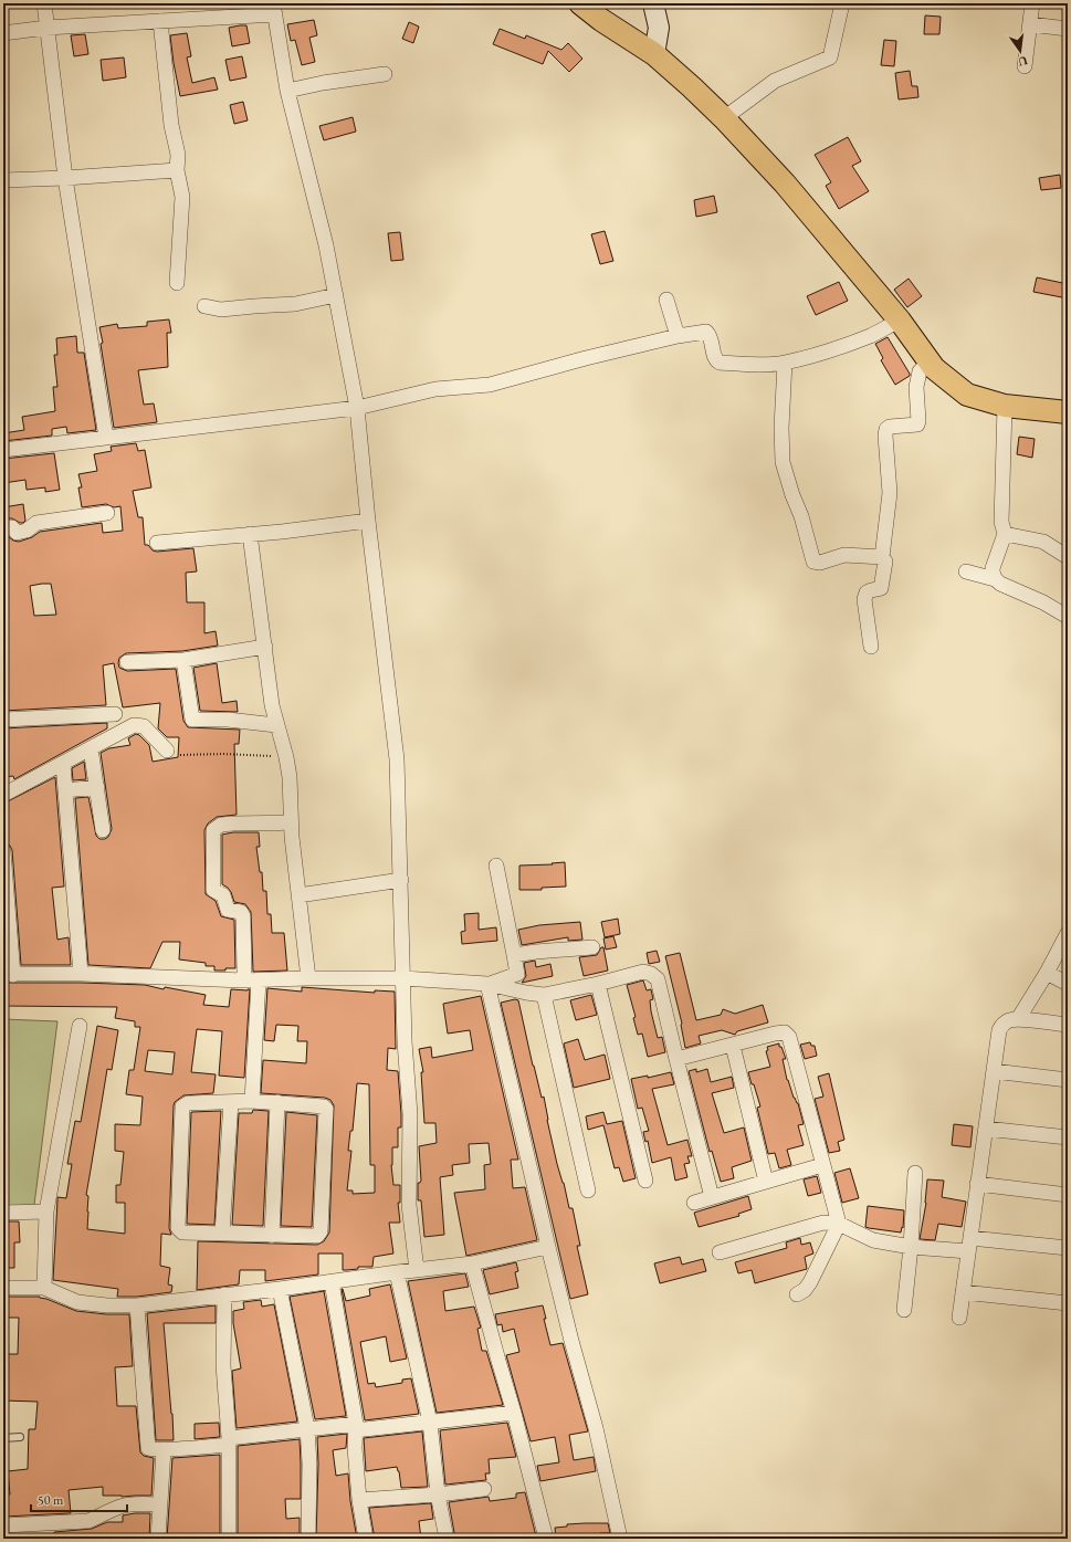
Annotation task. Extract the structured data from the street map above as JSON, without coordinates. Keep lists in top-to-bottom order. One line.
{"scale_bar":"50 m","north":"bottom"}
